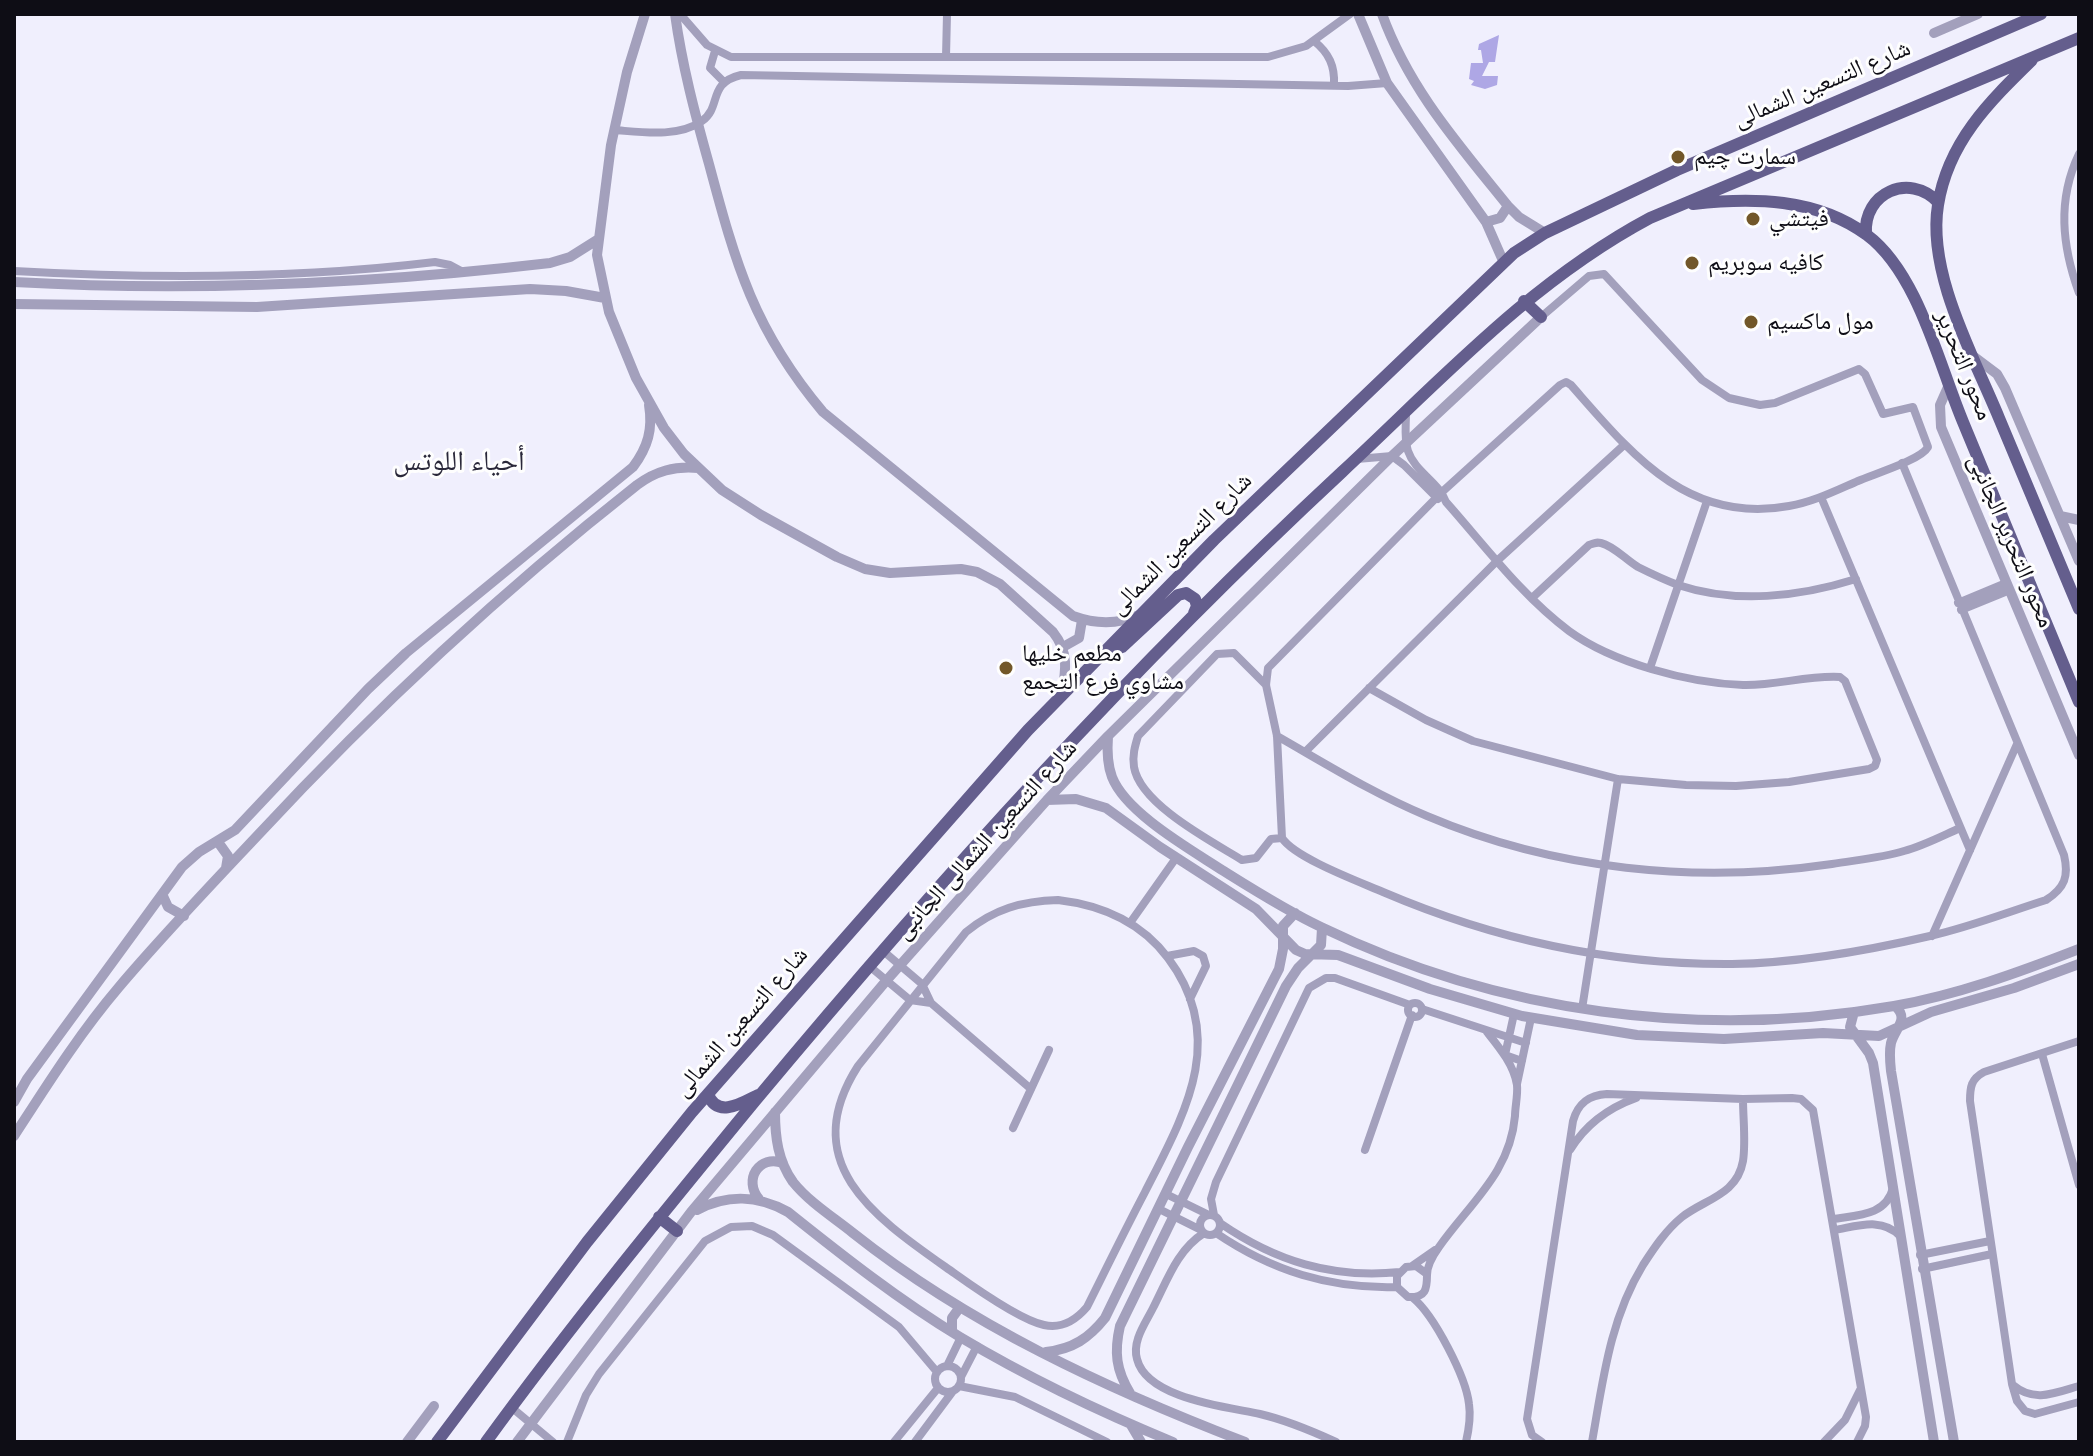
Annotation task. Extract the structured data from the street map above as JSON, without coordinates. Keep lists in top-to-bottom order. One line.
{"streets":{"main road":["شارع التسعين الشمالى","محور التحرير"],"street":["محور التحرير الجانبى","شارع التسعين الشمالى الجانبى"]},"crossings":[["محور التحرير","محور التحرير الجانبى"]],"districts":["أحياء اللوتس"],"places":["سمارت چيم","فيتشي","كافيه سوبريم","مول ماكسيم","مطعم خليها مشاوي فرع التجمع"]}
